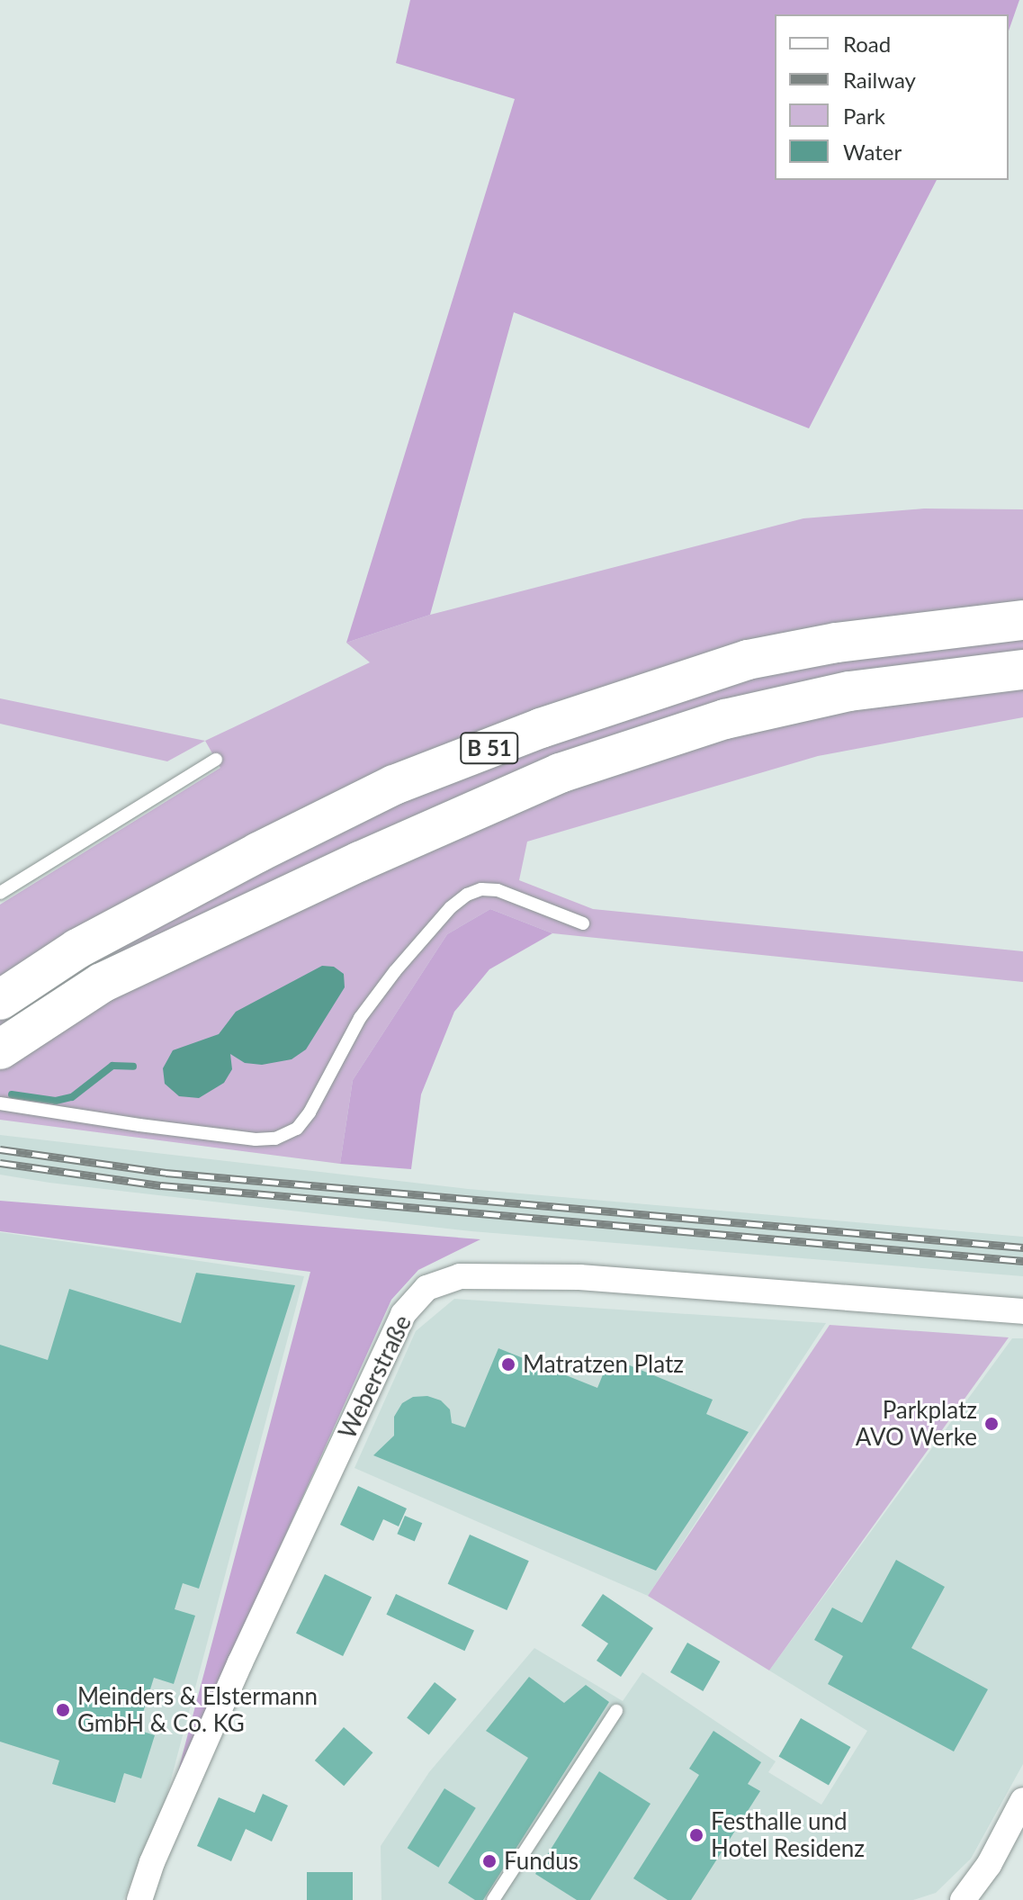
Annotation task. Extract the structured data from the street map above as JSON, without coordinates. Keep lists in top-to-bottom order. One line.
{"streets":{"highway":["B 51"],"street":["Weberstraße"]},"places":["Matratzen Platz","Parkplatz AVO Werke","Meinders & Elstermann GmbH & Co. KG","Festhalle und Hotel Residenz","Fundus"],"legend":["Road","Railway","Park","Water"]}
